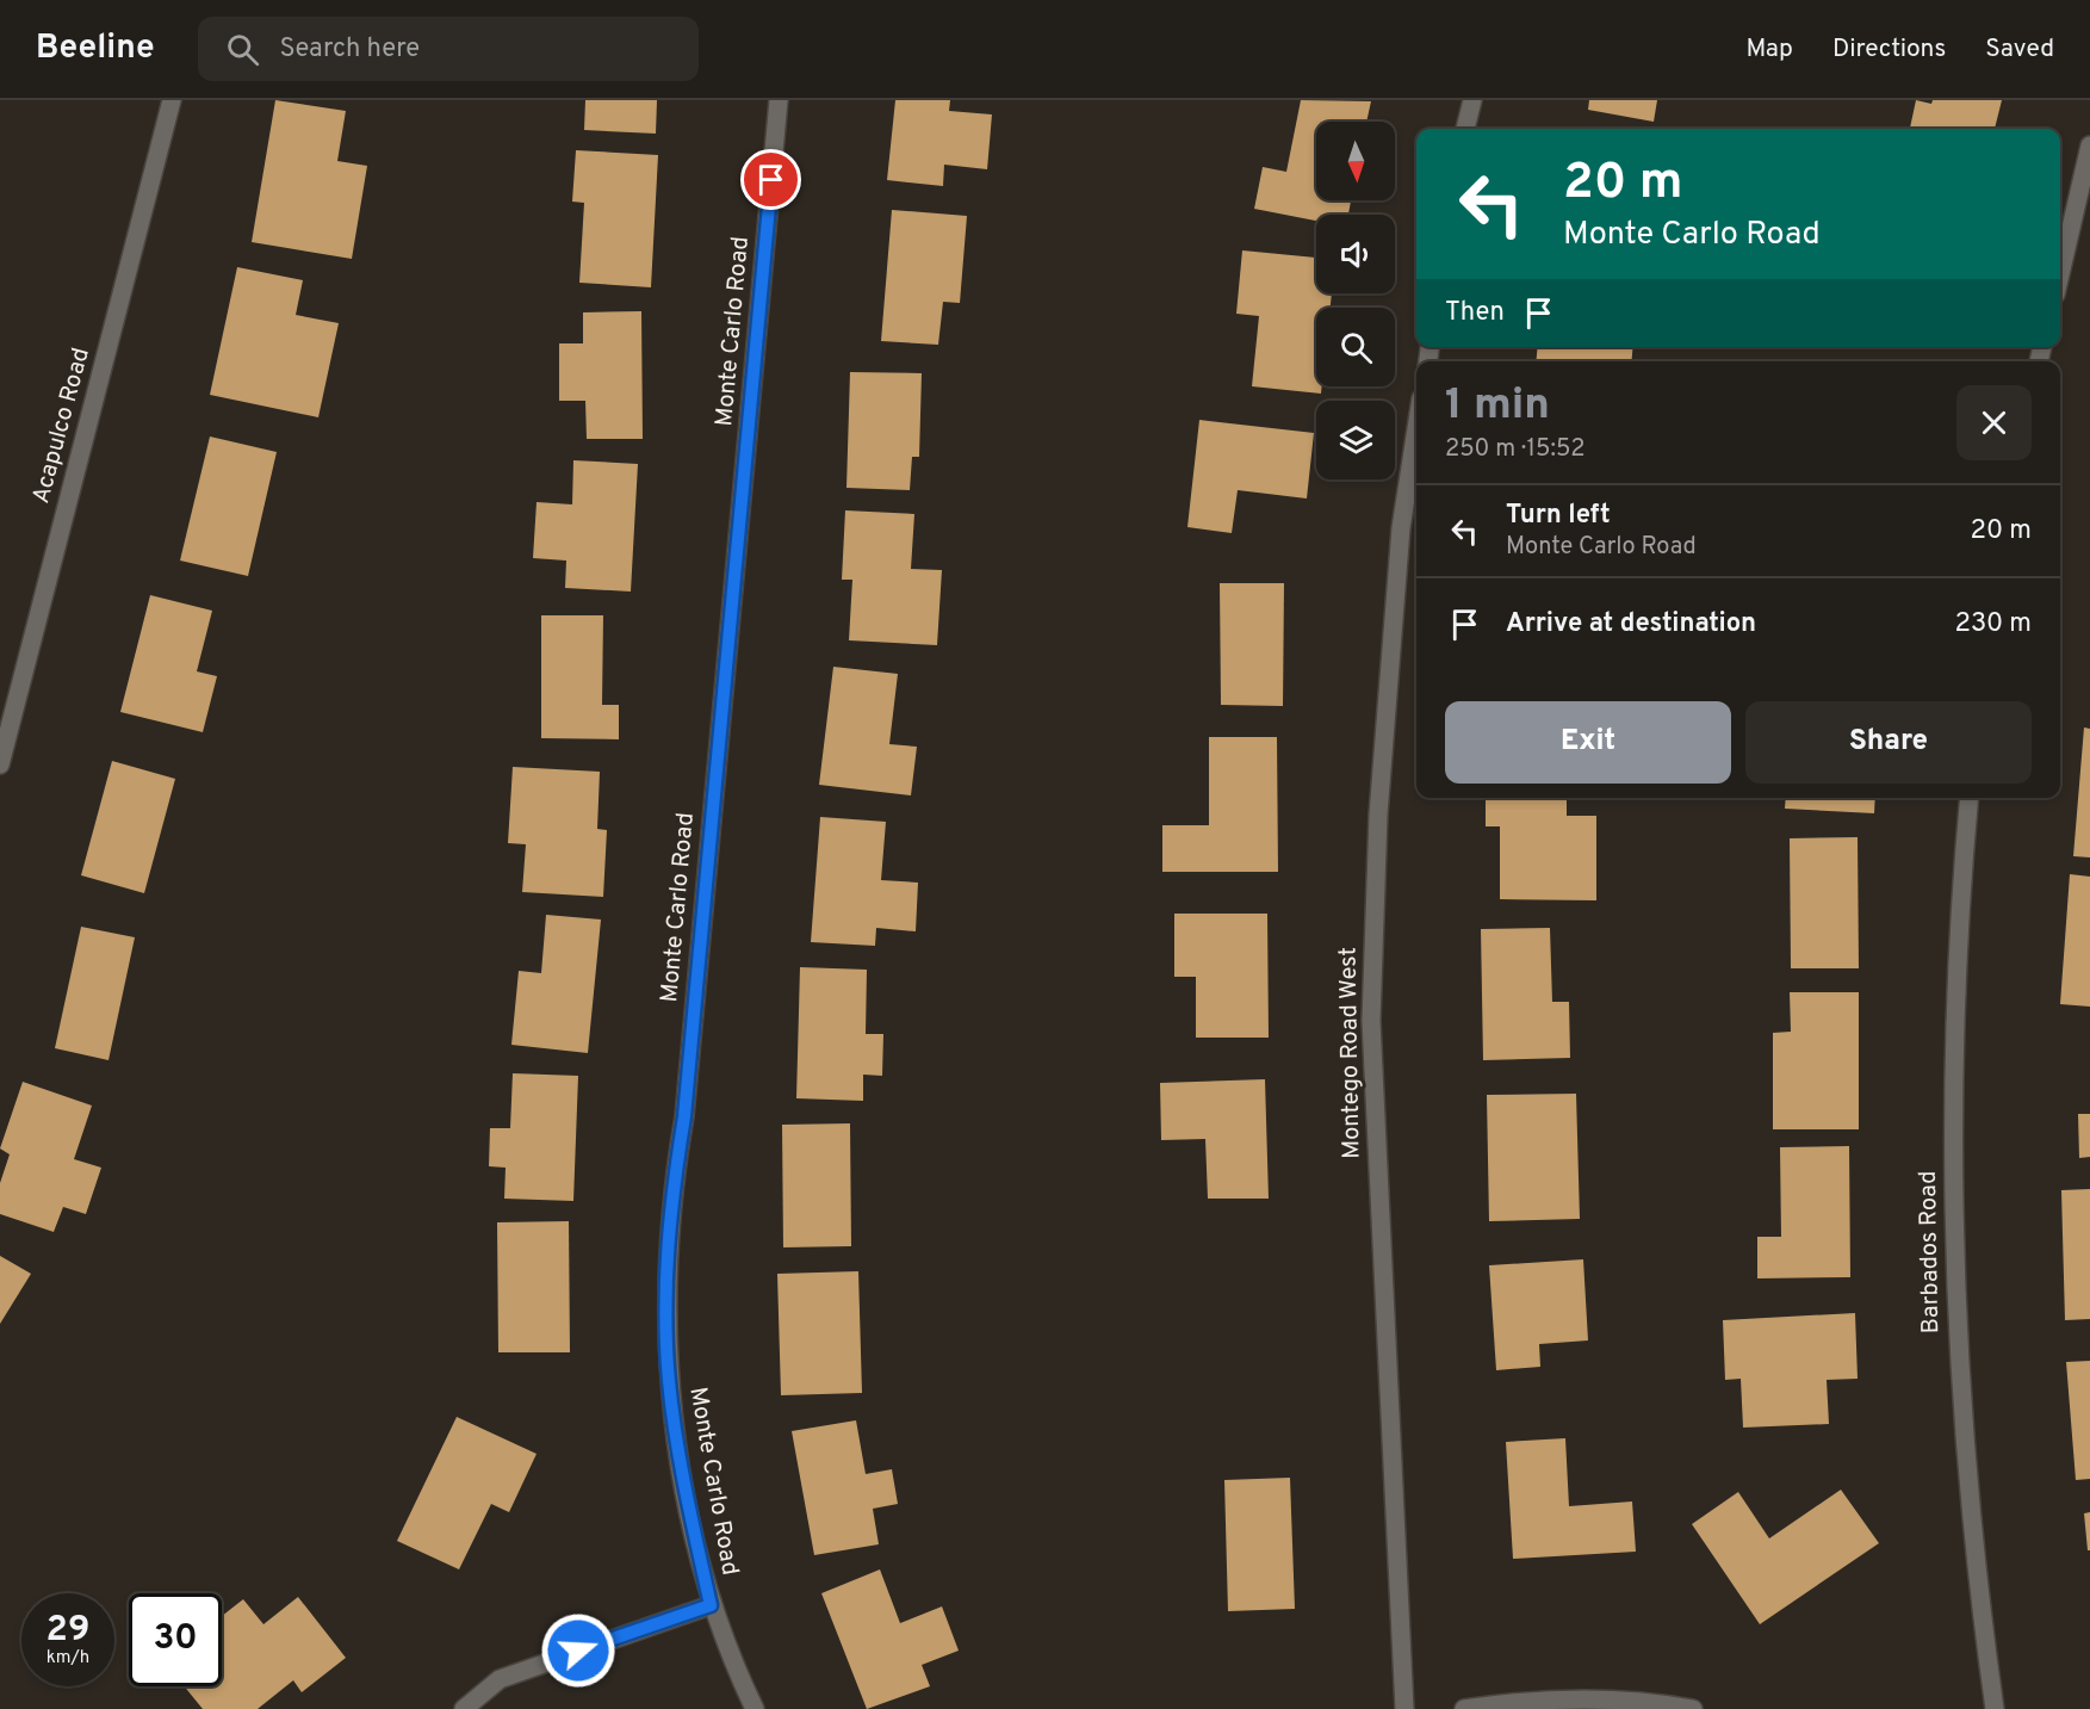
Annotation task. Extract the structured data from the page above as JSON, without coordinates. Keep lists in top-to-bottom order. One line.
{"streets":{"street":["Monte Carlo Road","Acapulco Road","Montego Road West","Barbados Road"]},"north":"bottom","page":{"header":"Beeline","search":"Search here","nav":["Map","Directions","Saved"],"turn":["20 m","Monte Carlo Road"],"then":"Then","heading":["1 min","250 m · 15:52"],"list":[{"name":"Turn left","note":"Monte Carlo Road","value":"20 m"},{"name":"Arrive at destination","value":"230 m"}],"buttons":["Exit","Share"],"speed":"29 km/h","limit":"30"}}
